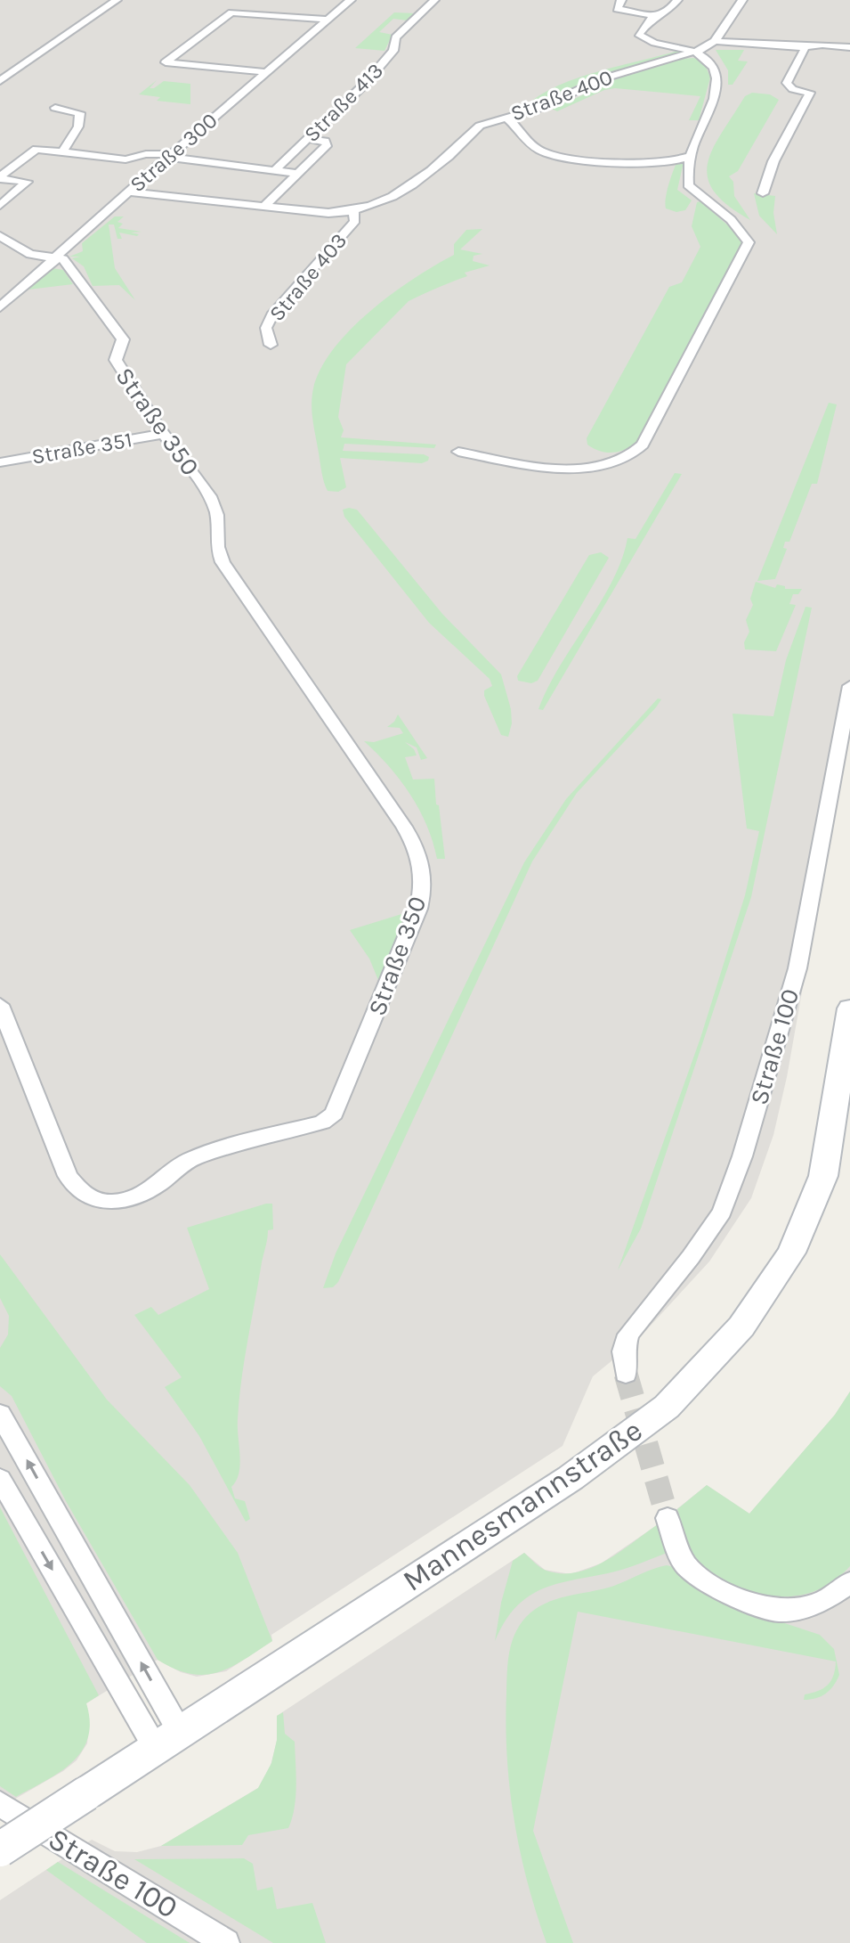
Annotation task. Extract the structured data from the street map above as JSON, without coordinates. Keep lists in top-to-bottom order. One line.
{"streets":{"main road":["Mannesmannstraße"],"street":["Straße 400","Straße 413","Straße 300","Straße 403","Straße 350","Straße 351","Straße 100"]},"crossings":[["Straße 400","Straße 300"],["Straße 400","Straße 403"],["Straße 300","Straße 350"],["Straße 350","Straße 351"]]}
